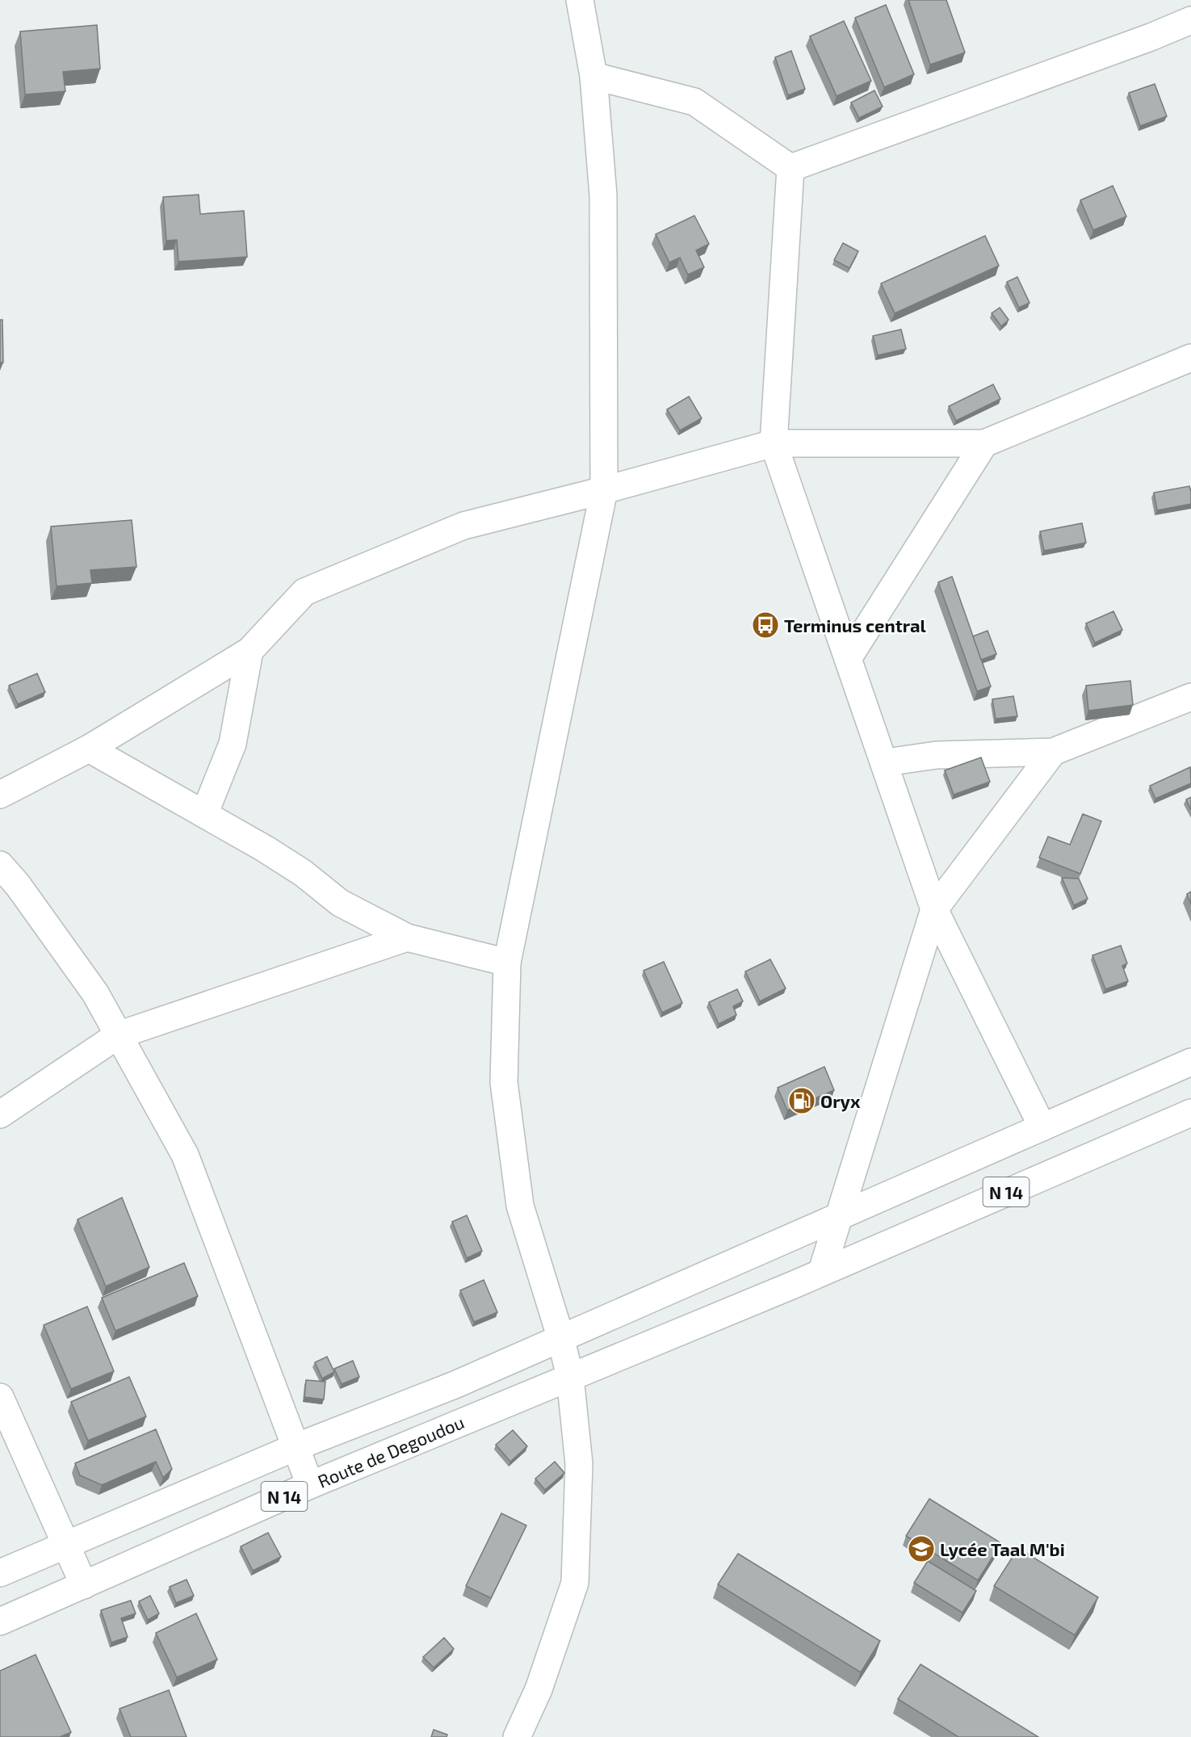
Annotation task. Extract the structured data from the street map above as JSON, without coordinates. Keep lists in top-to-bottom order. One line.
{"streets":{"street":["N 14","Route de Degoudou"]},"crossings":[["N 14","Route de Degoudou"]],"places":{"bus stop":["Terminus central"],"fuel station":["Oryx"],"school or university":["Lycée Taal M'bi"]}}
